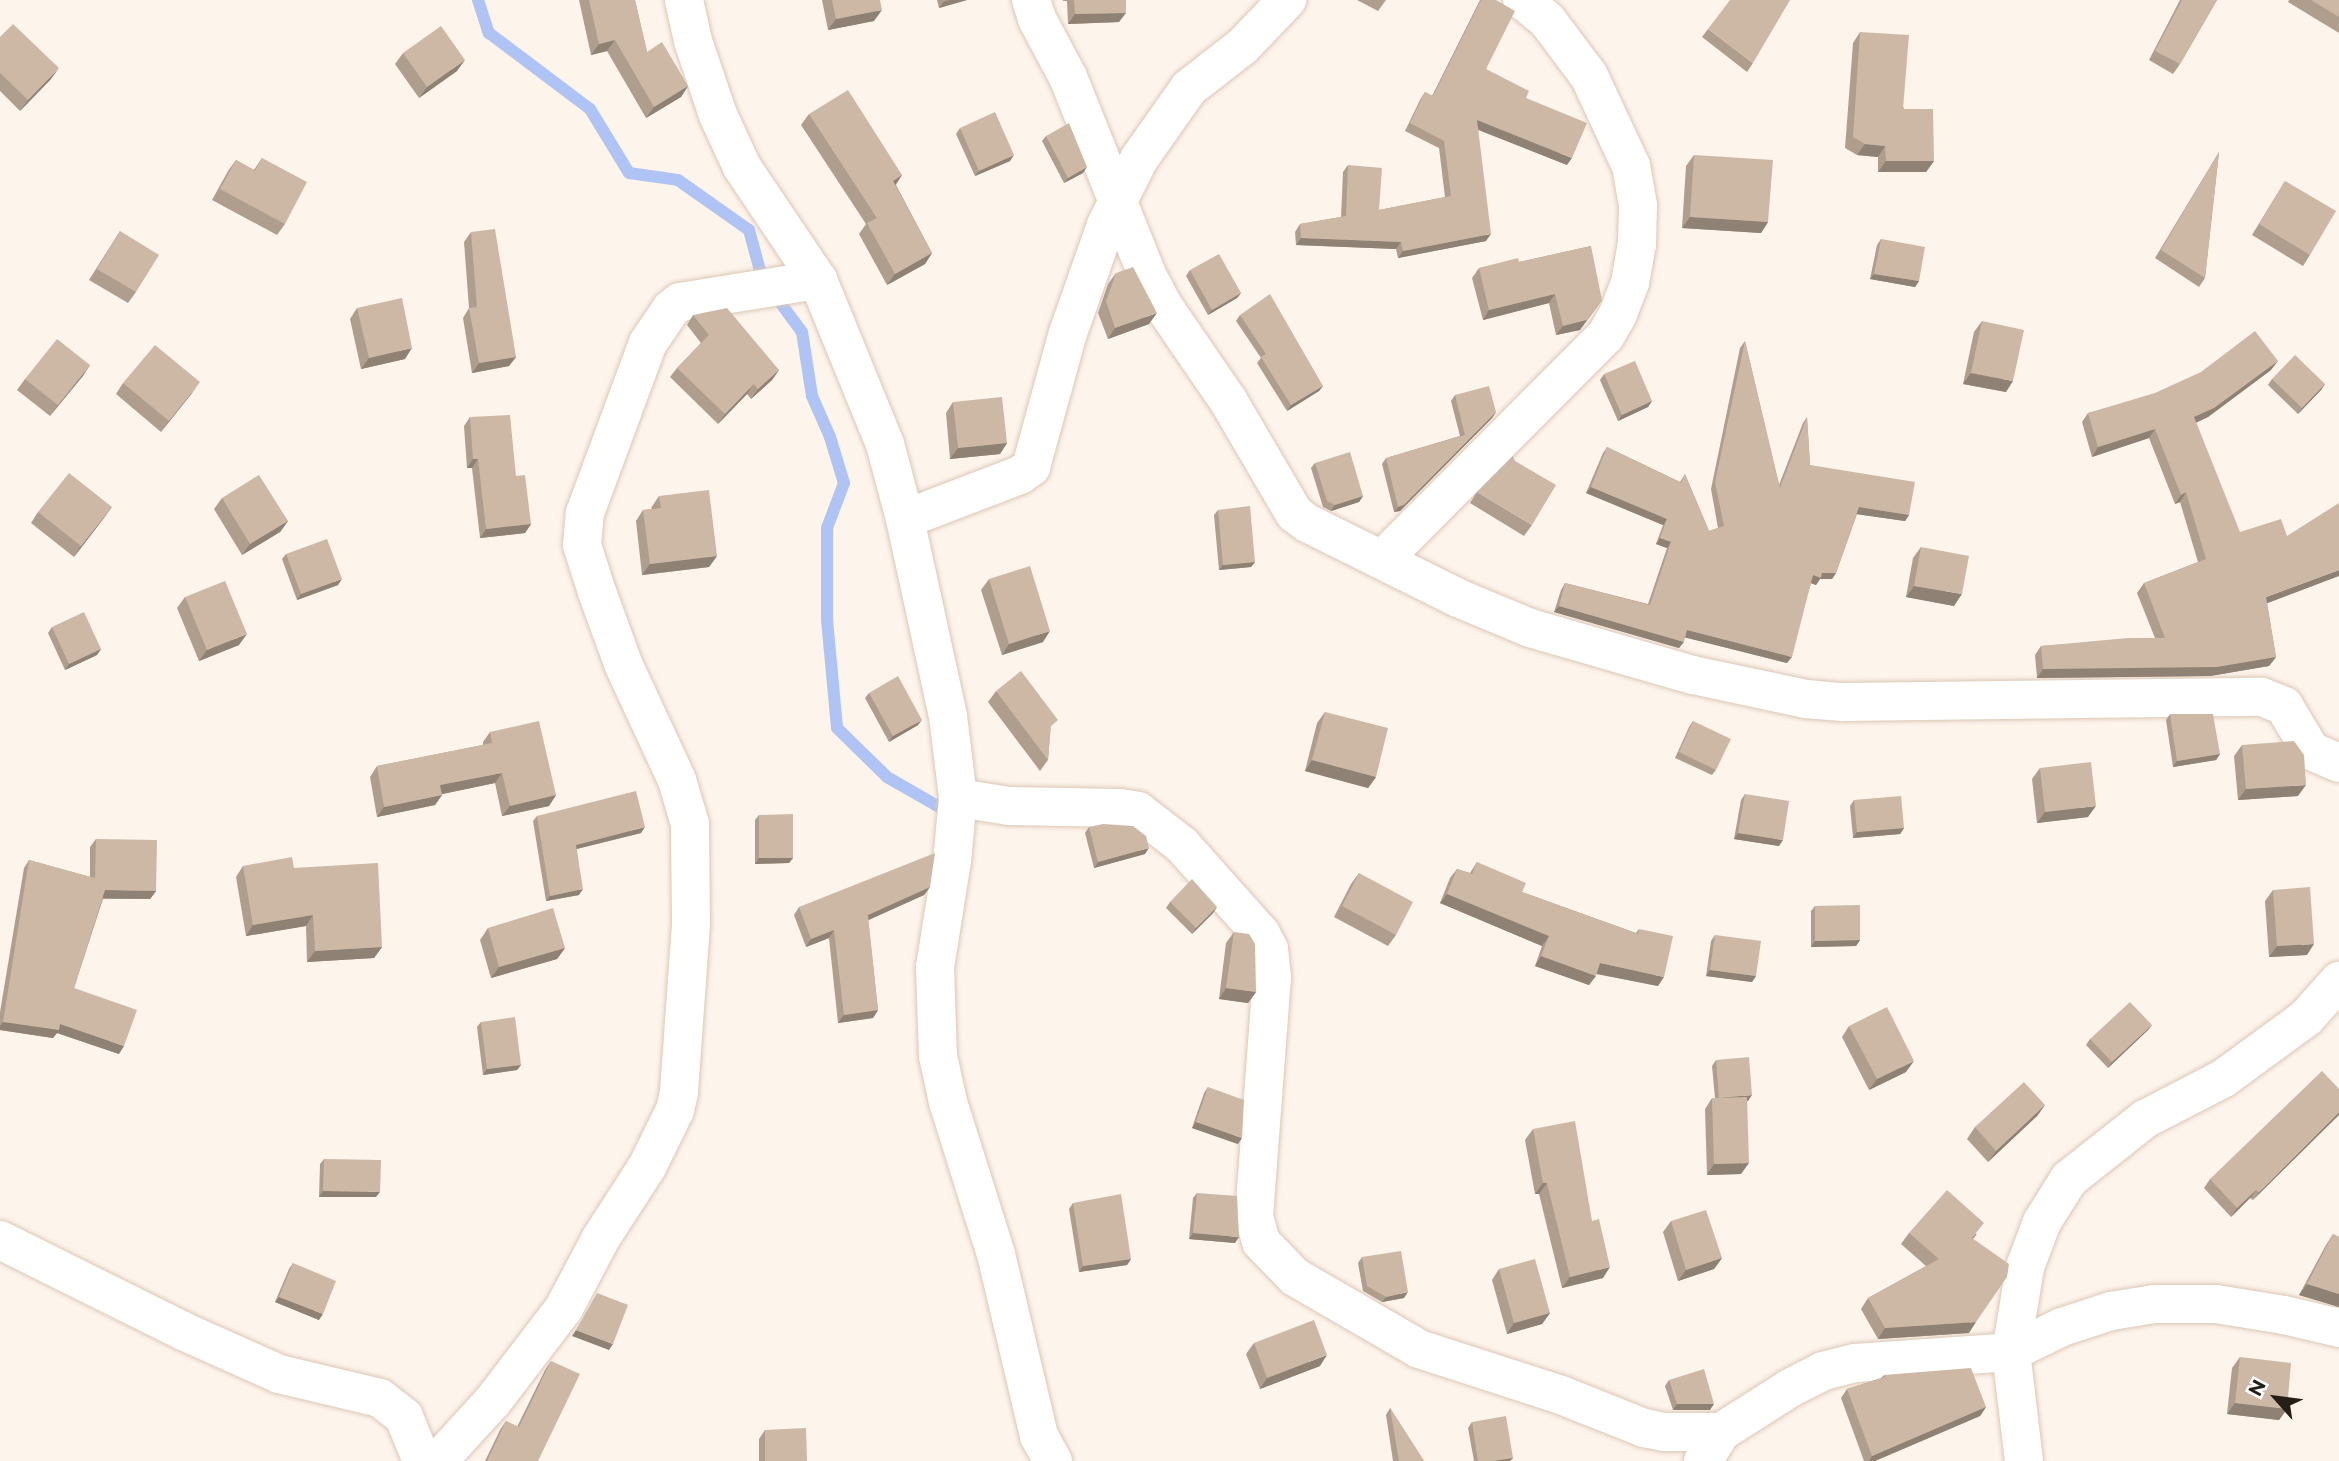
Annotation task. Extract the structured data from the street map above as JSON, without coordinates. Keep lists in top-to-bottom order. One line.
{"north":"top left"}
